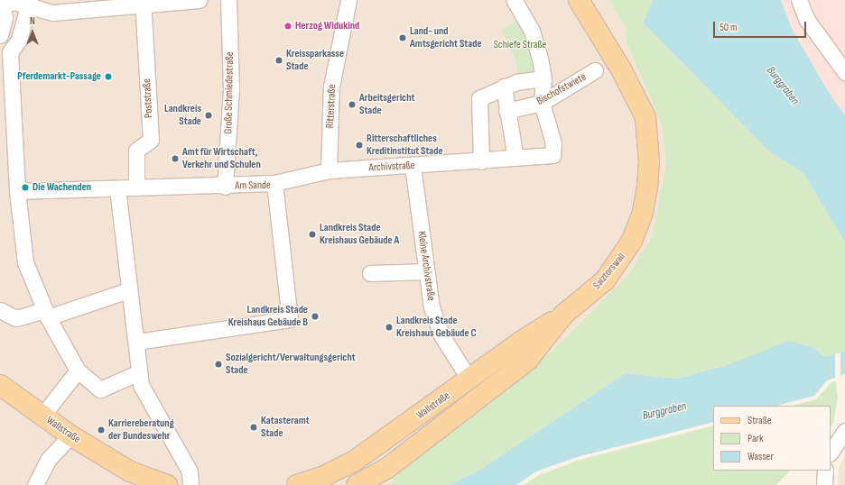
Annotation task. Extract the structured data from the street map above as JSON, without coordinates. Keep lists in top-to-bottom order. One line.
{"streets":{"main road":["Salztorswall","Wallstraße"],"street":["Bischofstwiete","Große Schmiedestraße","Poststraße","Ritterstraße","Archivstraße","Am Sande","Kleine Archivstraße"]},"crossings":[["Bischofstwiete","Archivstraße"],["Große Schmiedestraße","Am Sande"],["Poststraße","Am Sande"],["Ritterstraße","Archivstraße"],["Archivstraße","Am Sande"],["Archivstraße","Kleine Archivstraße"],["Kleine Archivstraße","Wallstraße"],["Salztorswall","Wallstraße"]],"water":["Burggraben"],"parks":["Schiefe Straße"],"places":["Herzog Widukind","Land- und Amtsgericht Stade","Kreissparkasse Stade","Pferdemarkt-Passage","Arbeitsgericht Stade","Landkreis Stade","Ritterschaftliches Kreditinstitut Stade","Amt für Wirtschaft, Verkehr und Schulen","Die Wachenden","Landkreis Stade Kreishaus Gebäude A","Landkreis Stade Kreishaus Gebäude B","Landkreis Stade Kreishaus Gebäude C","Sozialgericht/Verwaltungsgericht Stade","Katasteramt Stade","Karriereberatung der Bundeswehr"],"legend":["Straße","Park","Wasser"],"scale_bar":"50 m","north":"top"}
